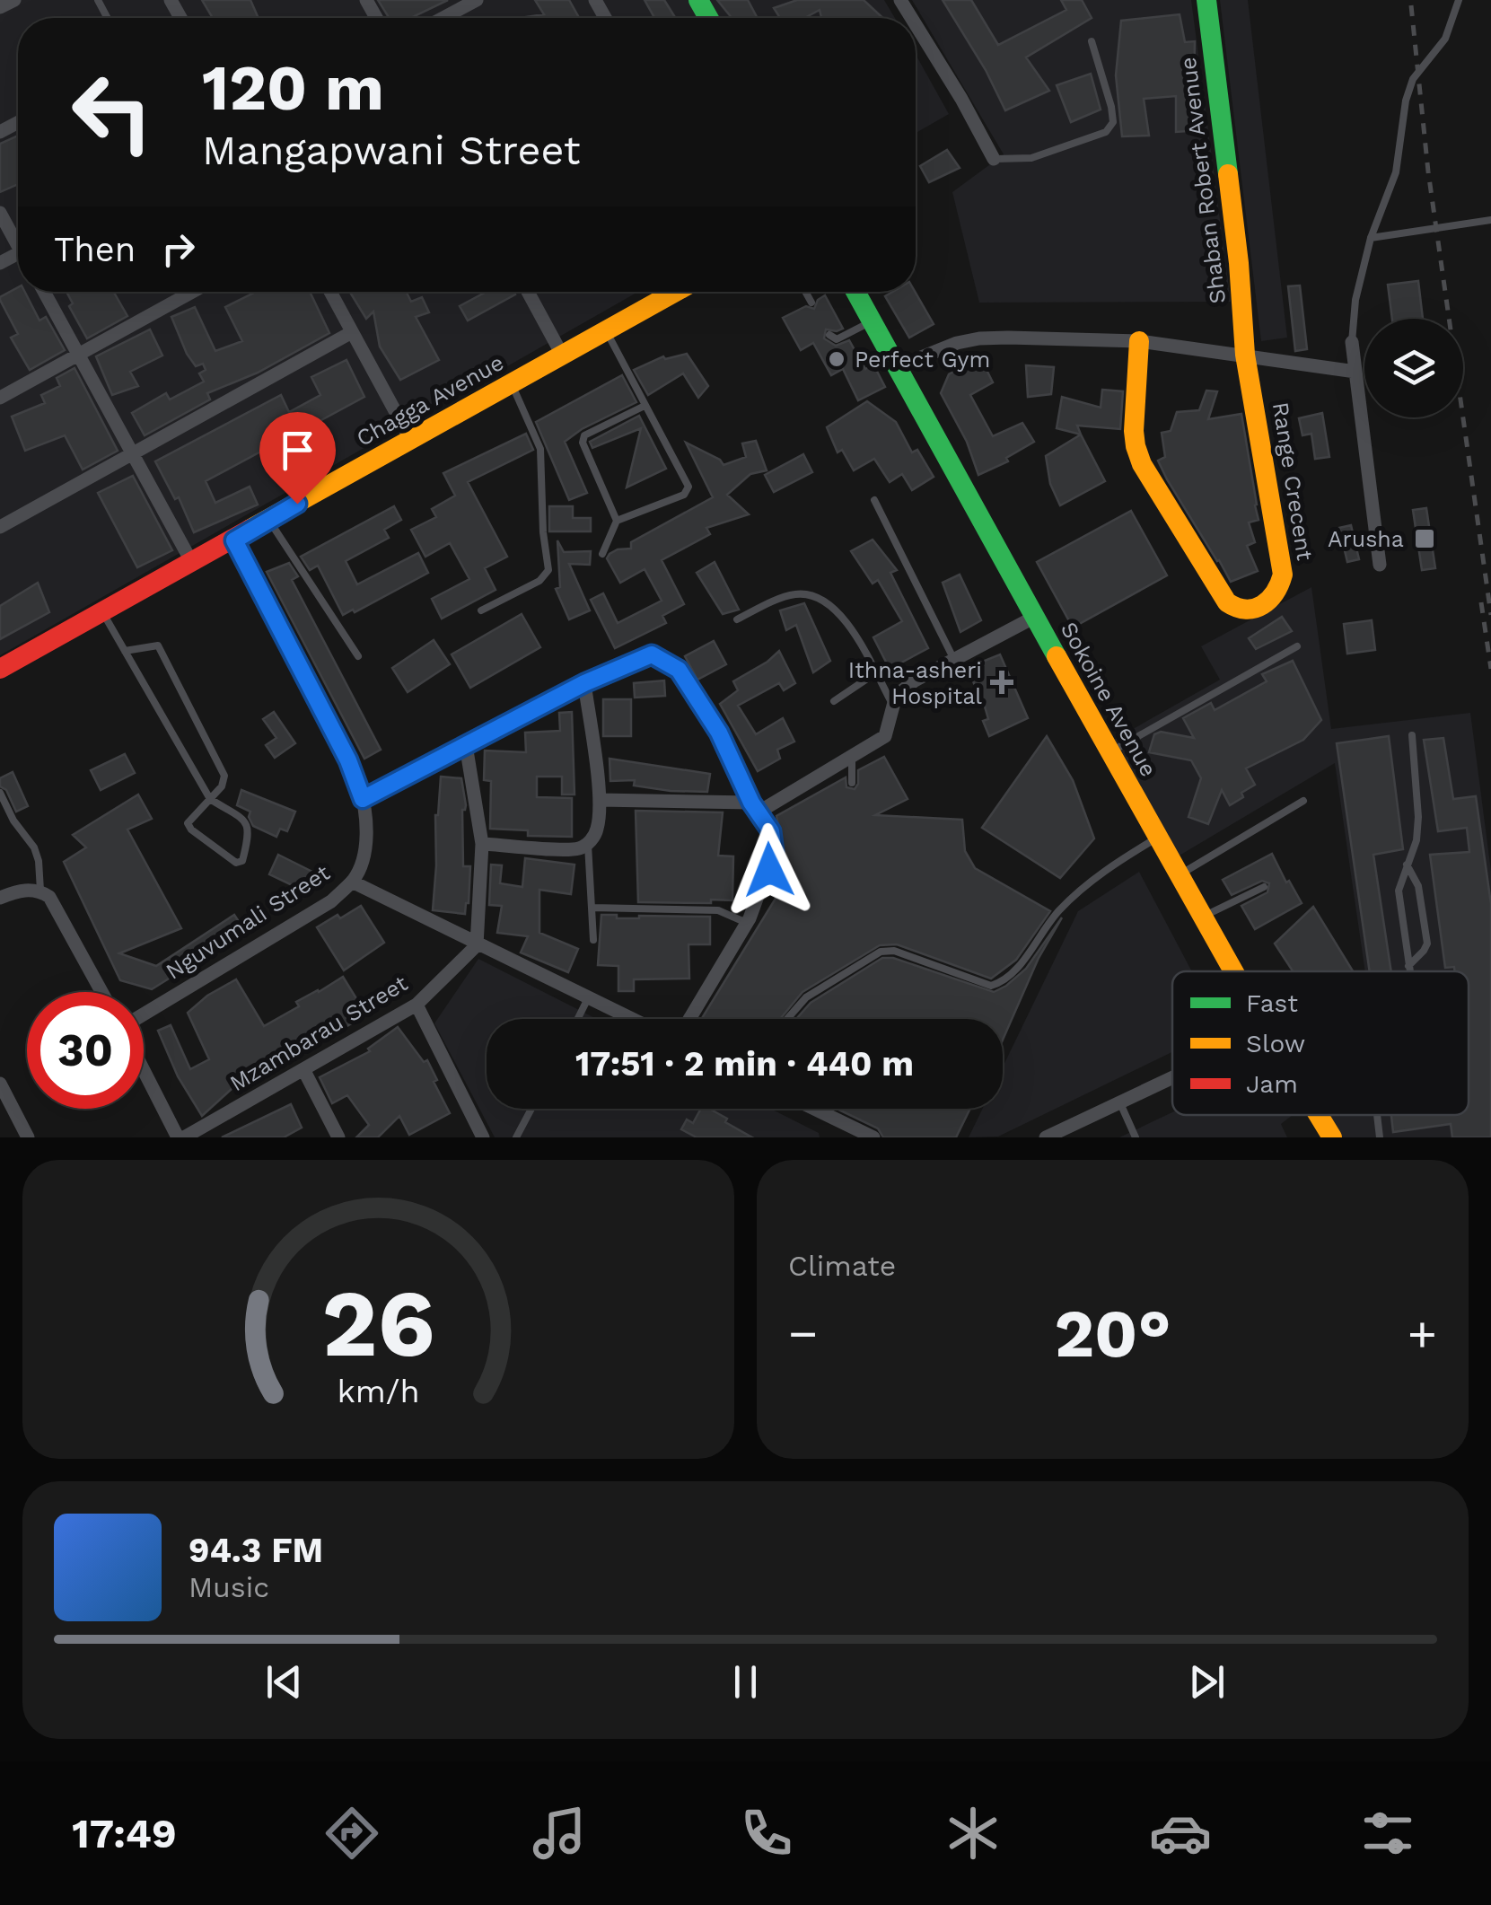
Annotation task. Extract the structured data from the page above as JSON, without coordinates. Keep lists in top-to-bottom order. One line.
{"streets":{"street":["Shaban Robert Avenue","Chagga Avenue","Range Crecent","Sokoine Avenue","Nguvumali Street","Mzambarau Street"]},"crossings":[["Shaban Robert Avenue","Range Crecent"],["Chagga Avenue","Nguvumali Street"]],"places":{"other":["Perfect Gym"],"transit":["Arusha"],"health":["Ithna-asheri Hospital"]},"legend":["Fast","Slow","Jam"],"page":{"turn":["120 m","Mangapwani Street"],"then":"Then","limit":"30","trip":"17:51 · 2 min · 440 m","tile":"Climate","heat":["−","20°","+"],"song":["94.3 FM","Music"],"tabs":"17:49","gauge":["26","km/h"]}}
